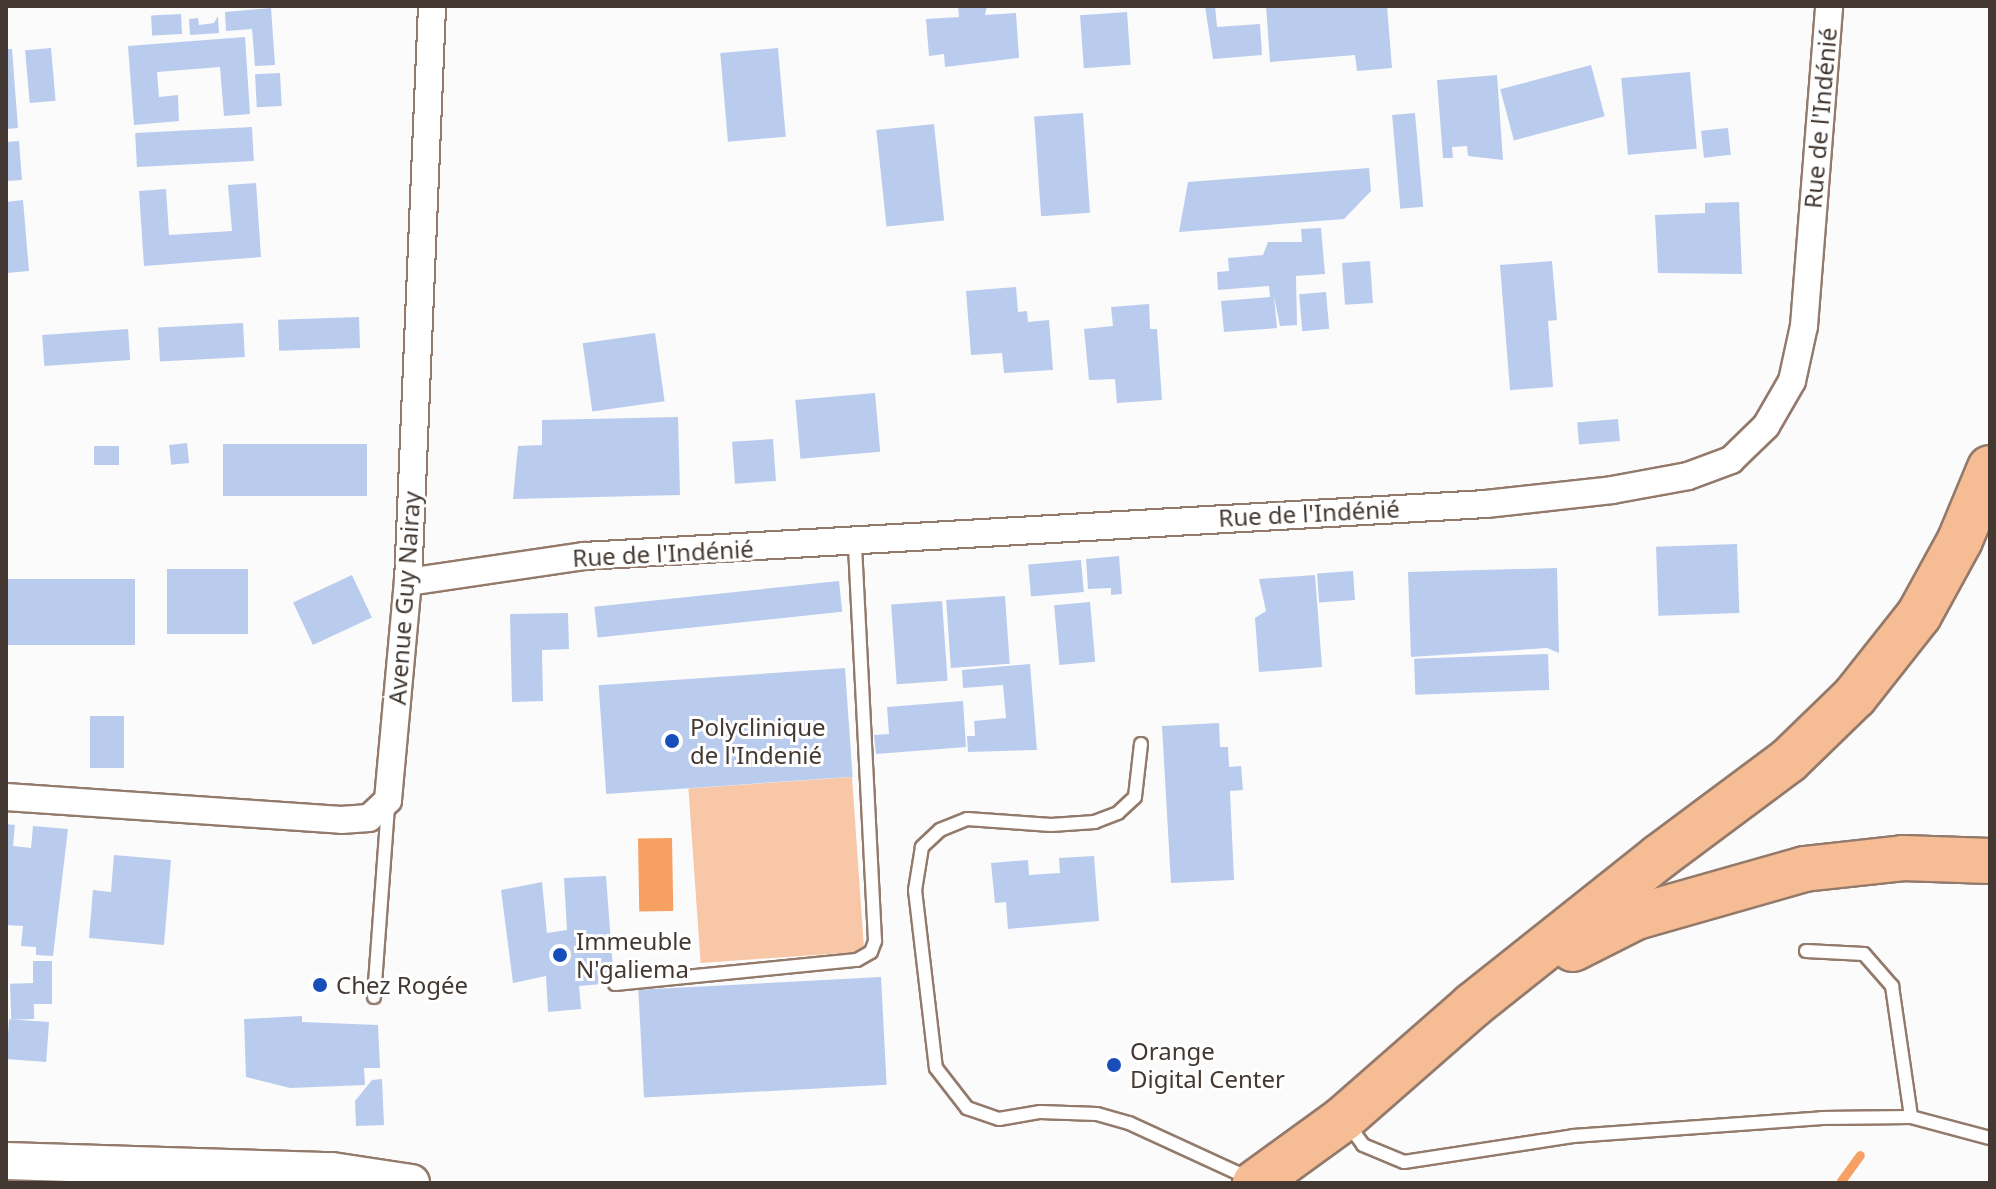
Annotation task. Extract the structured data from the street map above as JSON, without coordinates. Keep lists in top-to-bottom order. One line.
{"streets":{"street":["Rue de l'Indénié","Avenue Guy Nairay"]},"crossings":[["Rue de l'Indénié","Avenue Guy Nairay"]],"places":["Polyclinique de l'Indenié","Immeuble N'galiema","Chez Rogée","Orange Digital Center"]}
